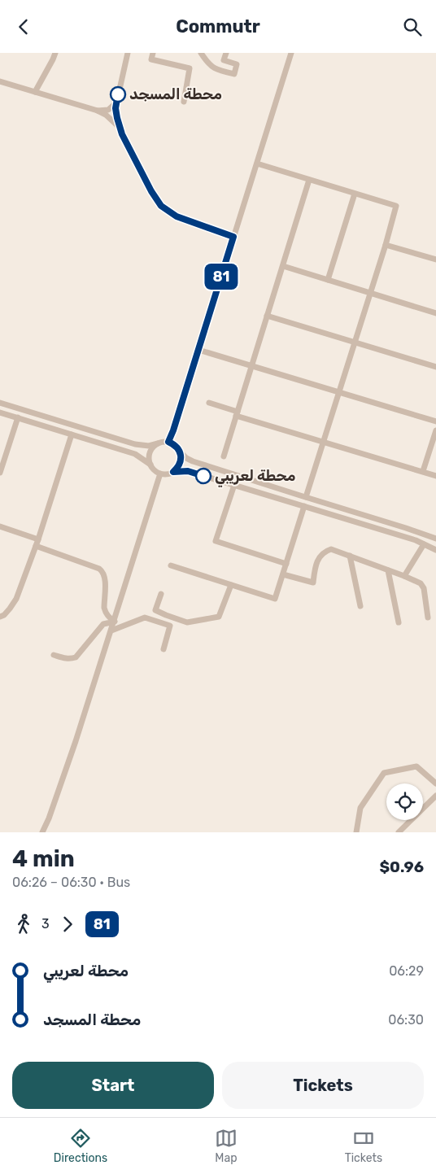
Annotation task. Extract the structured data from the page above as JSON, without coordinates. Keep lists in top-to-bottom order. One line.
{"places":["محطة المسجد","محطة لعريبي"],"lines":["bus line 81"],"page":{"header":"Commutr","on_map":"81","heading":["4 min","06:26 – 06:30 · Bus","$0.96"],"legs":["3","81"],"list":[{"name":"محطة لعريبي","value":"06:29"},{"name":"محطة المسجد","value":"06:30"}],"buttons":["Start","Tickets"],"tabs":["Directions","Map","Tickets"]}}
